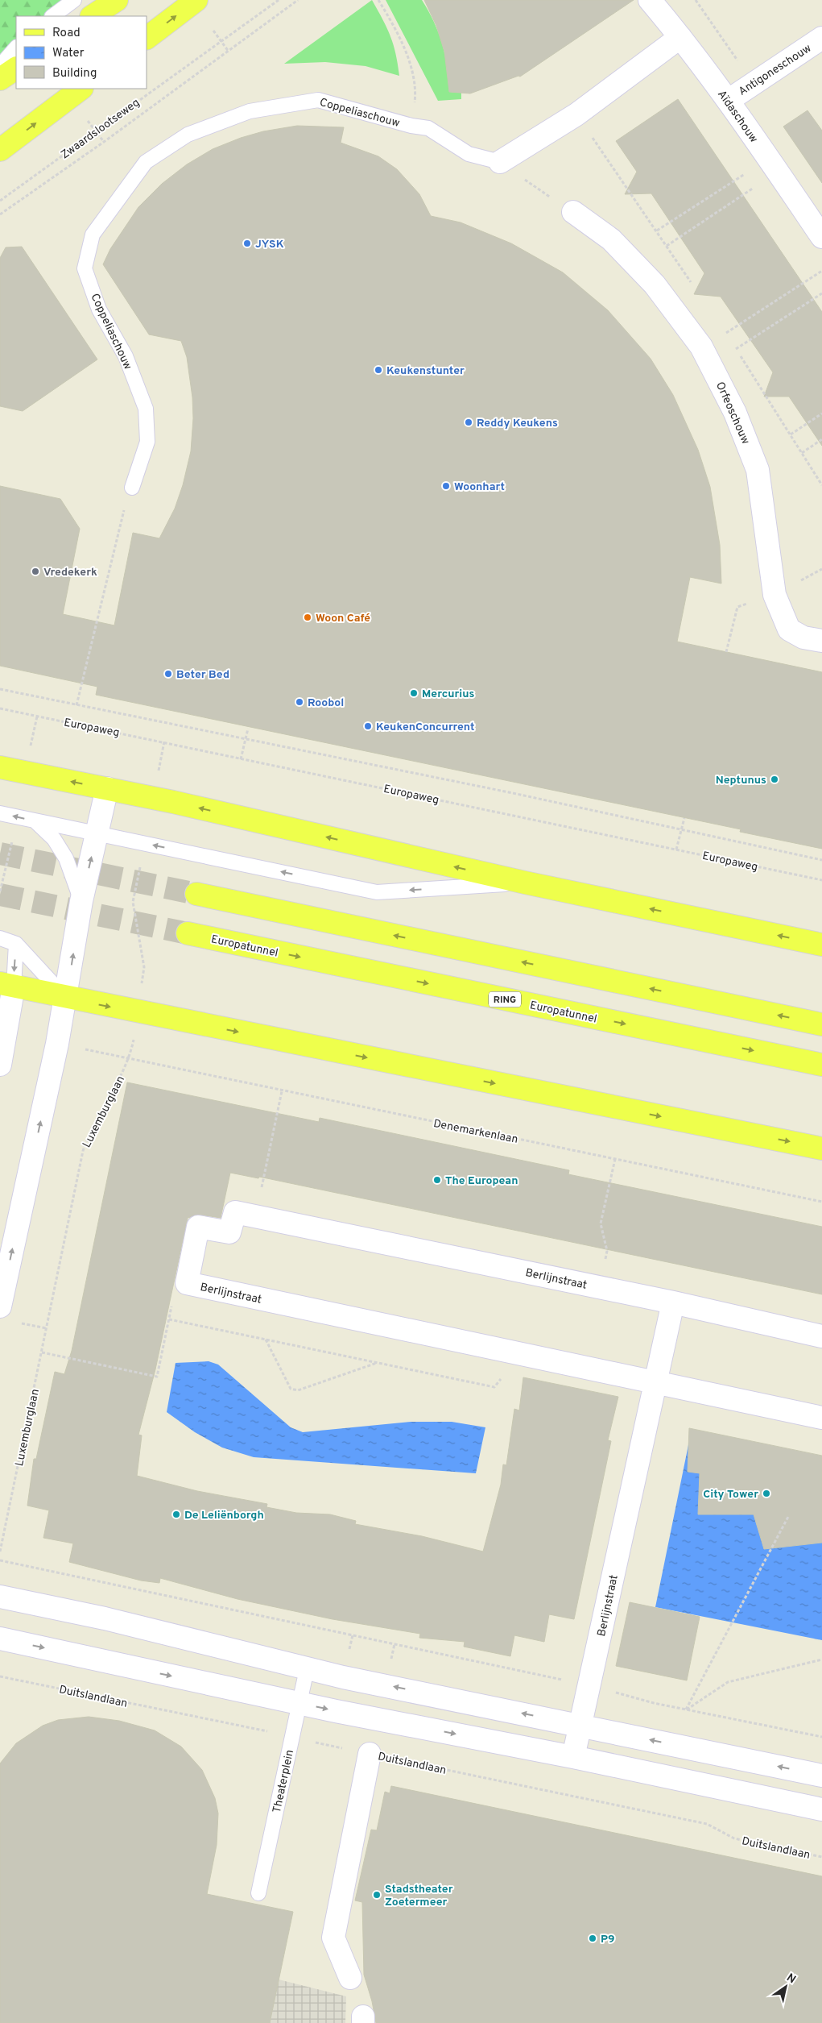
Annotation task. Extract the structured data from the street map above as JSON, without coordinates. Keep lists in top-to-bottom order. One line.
{"streets":{"main road":["Europatunnel","RING"],"street":["Antigoneschouw","Aïdaschouw","Orfeoschouw","Berlijnstraat"],"lane":["Coppeliaschouw","Theaterplein"],"path":["Zwaardslootseweg","Europaweg","Luxemburglaan","Denemarkenlaan","Duitslandlaan"]},"crossings":[["Antigoneschouw","Aïdaschouw"],["Luxemburglaan","Denemarkenlaan"],["Duitslandlaan","Theaterplein"]],"places":["JYSK","Keukenstunter","Reddy Keukens","Woonhart","Vredekerk","Woon Café","Beter Bed","Mercurius","Roobol","KeukenConcurrent","Neptunus","The European","City Tower","De Leliënborgh","Stadstheater Zoetermeer","P9"],"legend":["Road","Water","Building"],"north":"top right"}
